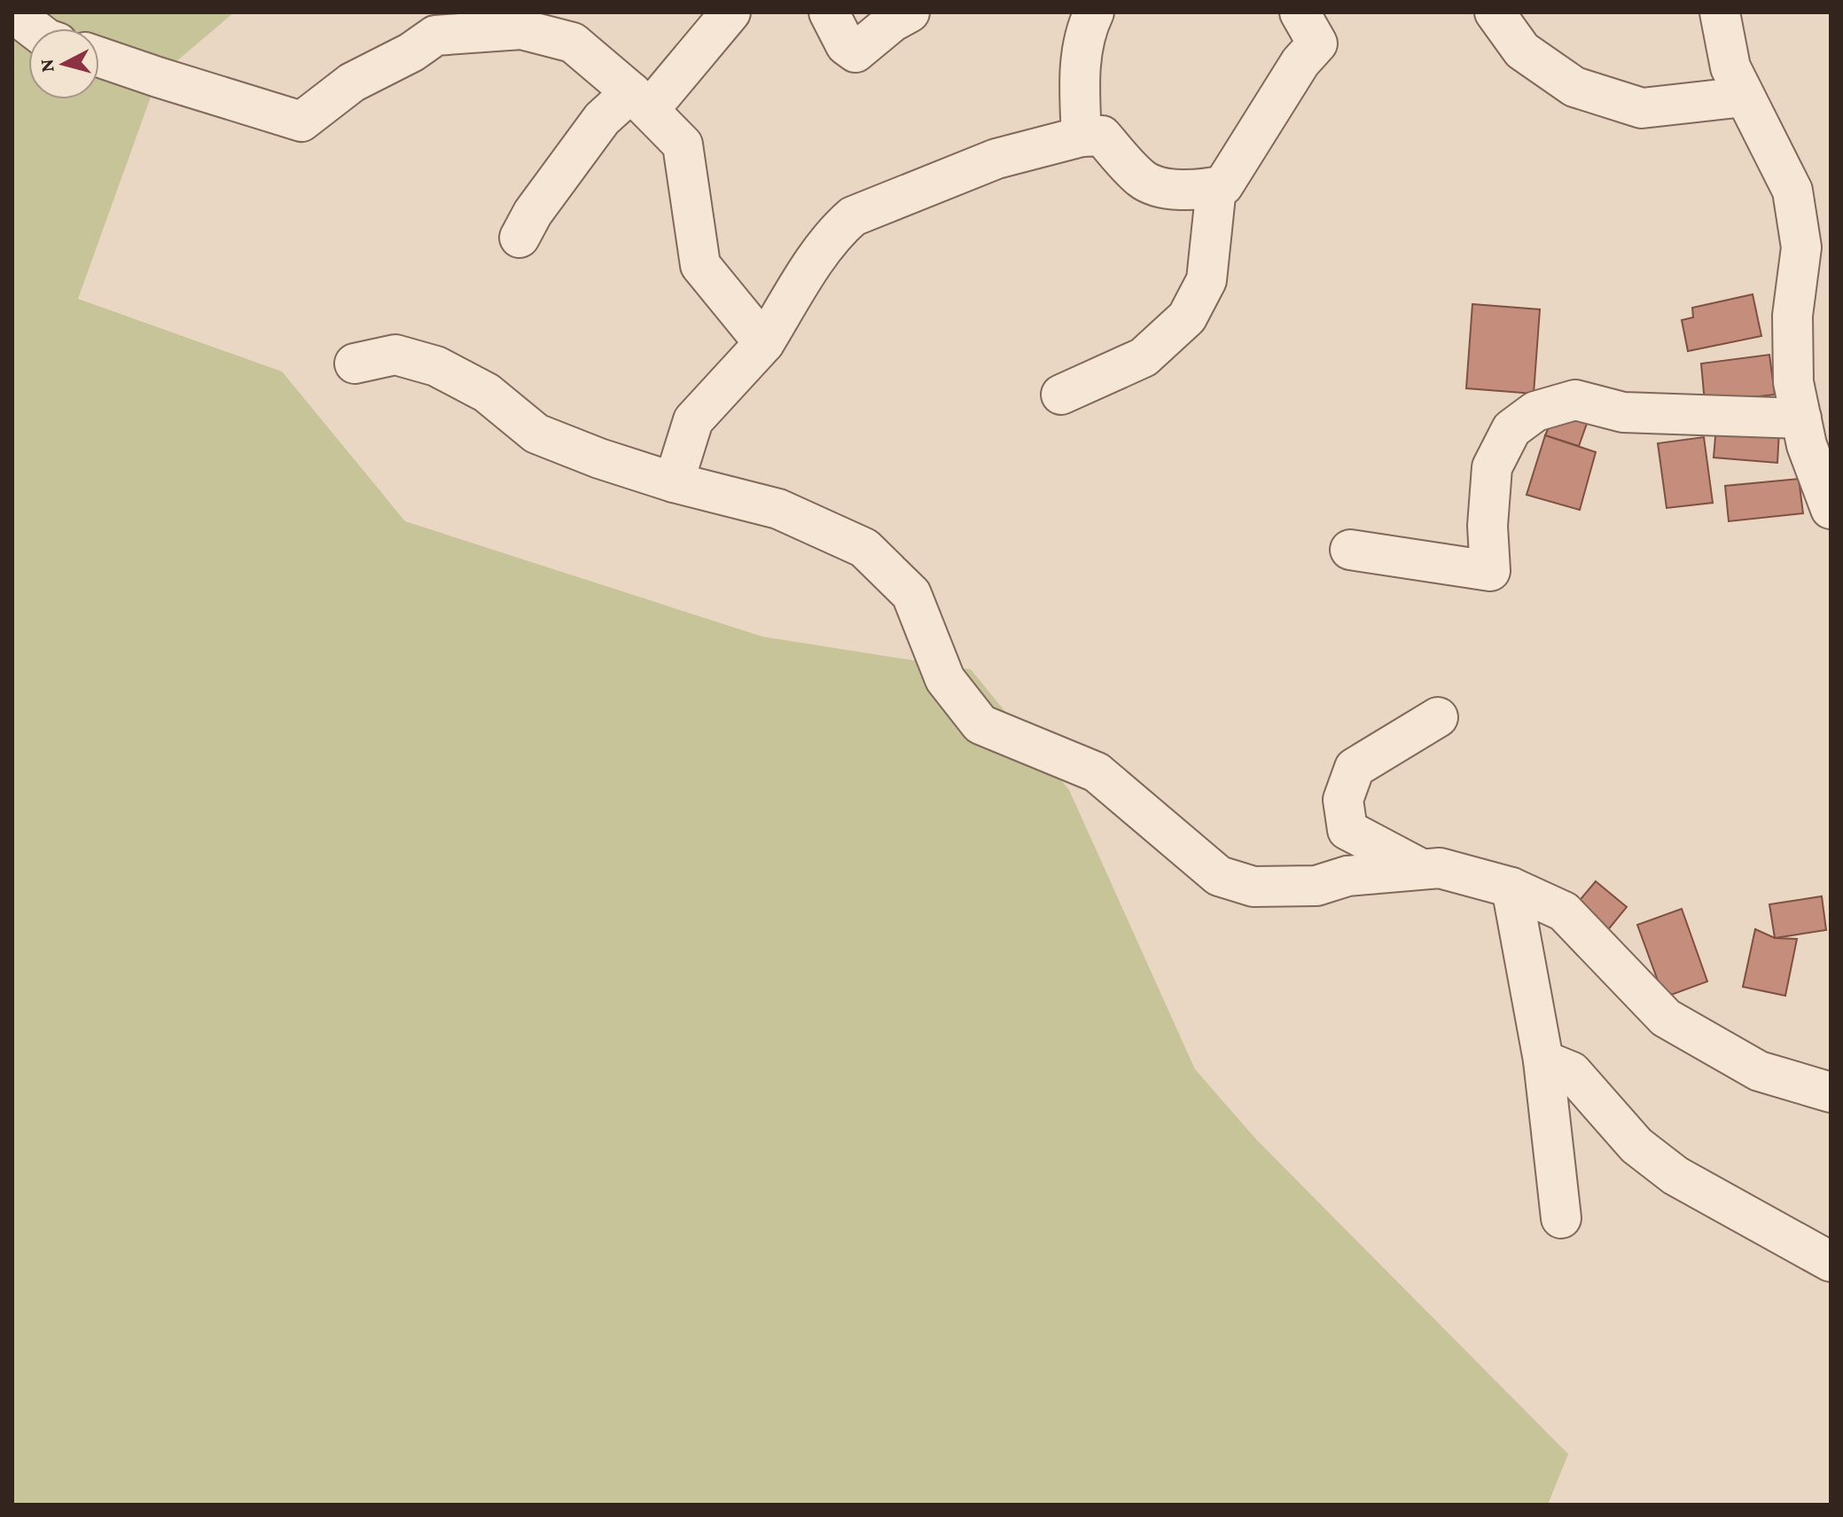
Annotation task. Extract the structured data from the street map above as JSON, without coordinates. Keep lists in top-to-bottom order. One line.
{"north":"left"}
